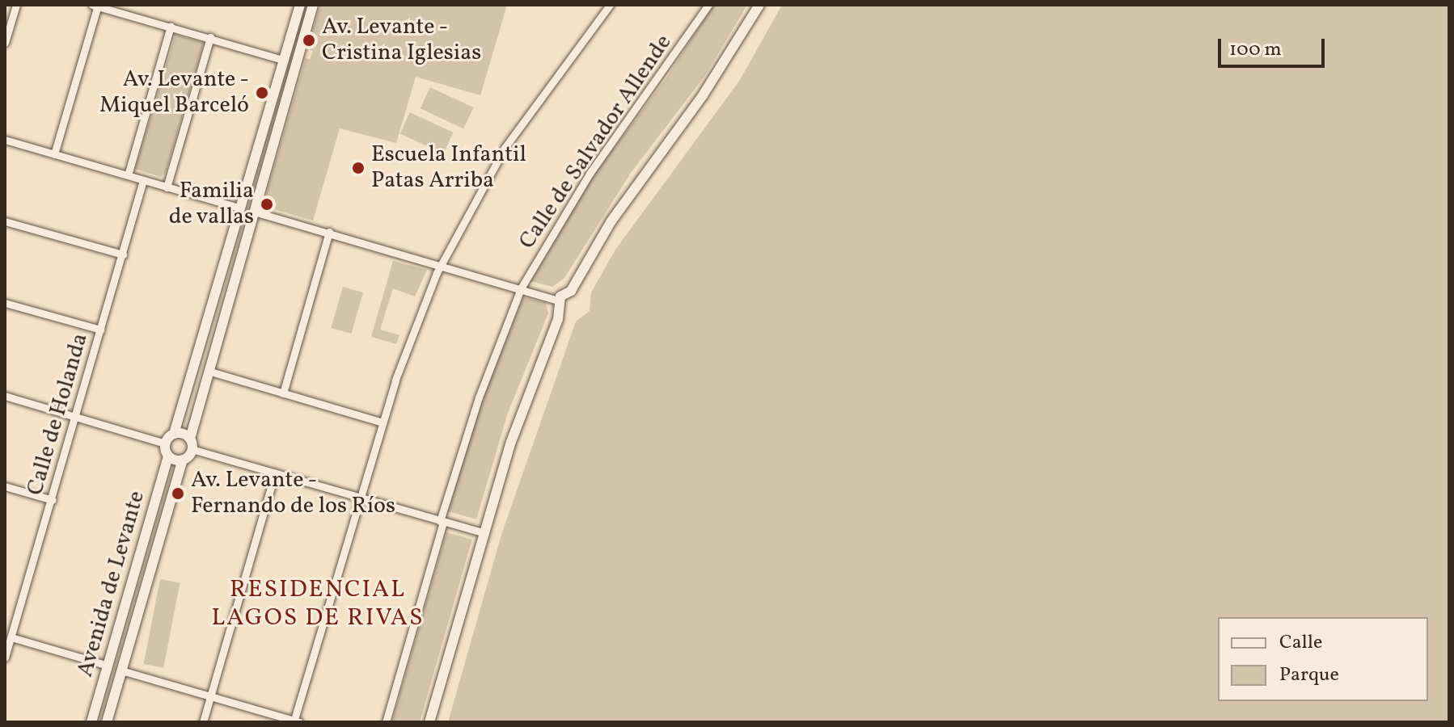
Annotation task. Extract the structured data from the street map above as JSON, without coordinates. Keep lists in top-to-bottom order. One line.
{"streets":{"street":["Calle de Salvador Allende","Calle de Holanda","Avenida de Levante"]},"districts":["RESIDENCIAL LAGOS DE RIVAS"],"places":["Av. Levante - Cristina Iglesias","Av. Levante - Miquel Barceló","Escuela Infantil Patas Arriba","Familia de vallas","Av. Levante - Fernando de los Ríos"],"legend":["Calle","Parque"],"scale_bar":"100 m"}
